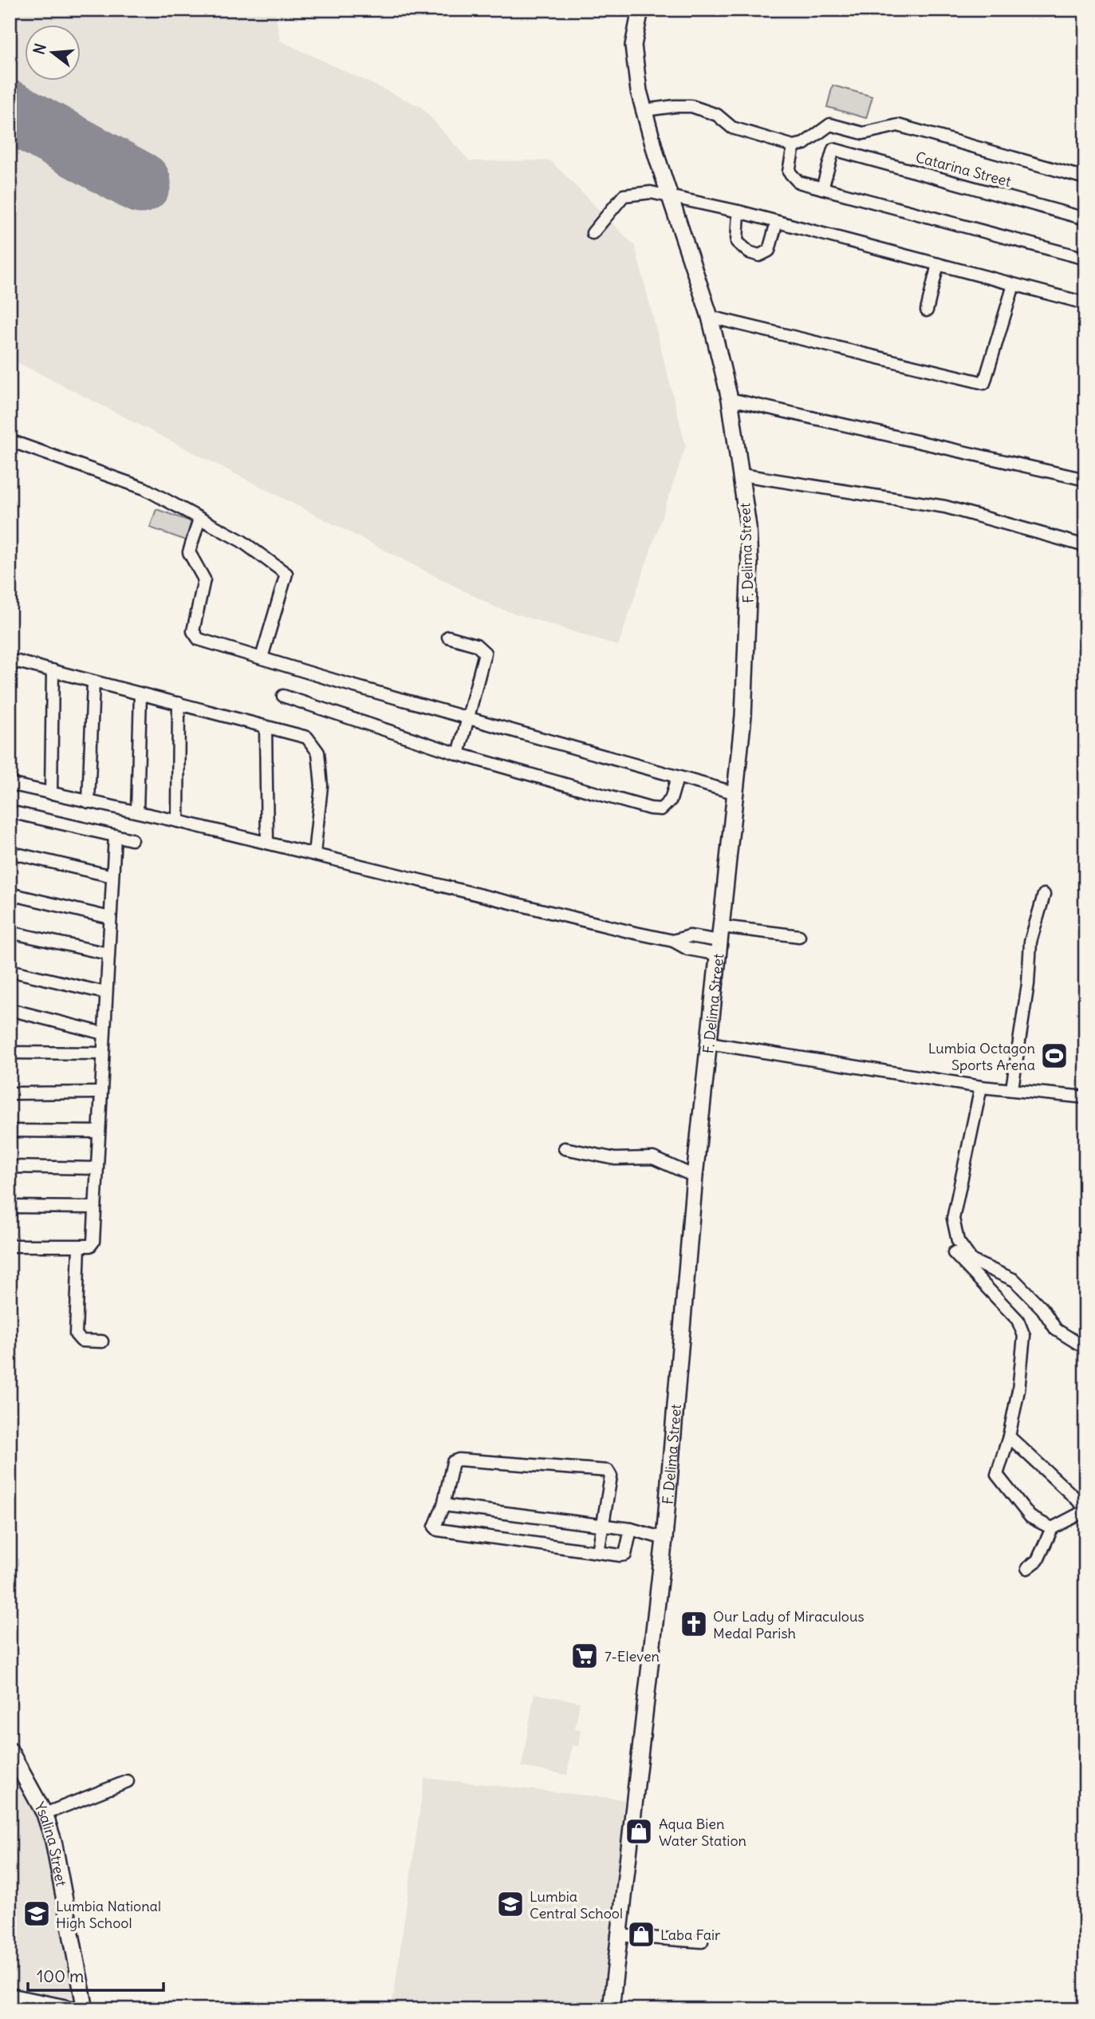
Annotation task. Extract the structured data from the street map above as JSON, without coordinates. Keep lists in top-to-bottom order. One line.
{"streets":{"street":["Catarina Street","F. Delima Street","Ysalina Street"]},"places":{"sports":["Lumbia Octagon Sports Arena"],"church":["Our Lady of Miraculous Medal Parish"],"supermarket":["7-Eleven"],"shop":["Aqua Bien Water Station","Laba Fair"],"school or university":["Lumbia Central School","Lumbia National High School"]},"scale_bar":"100 m","north":"left"}
